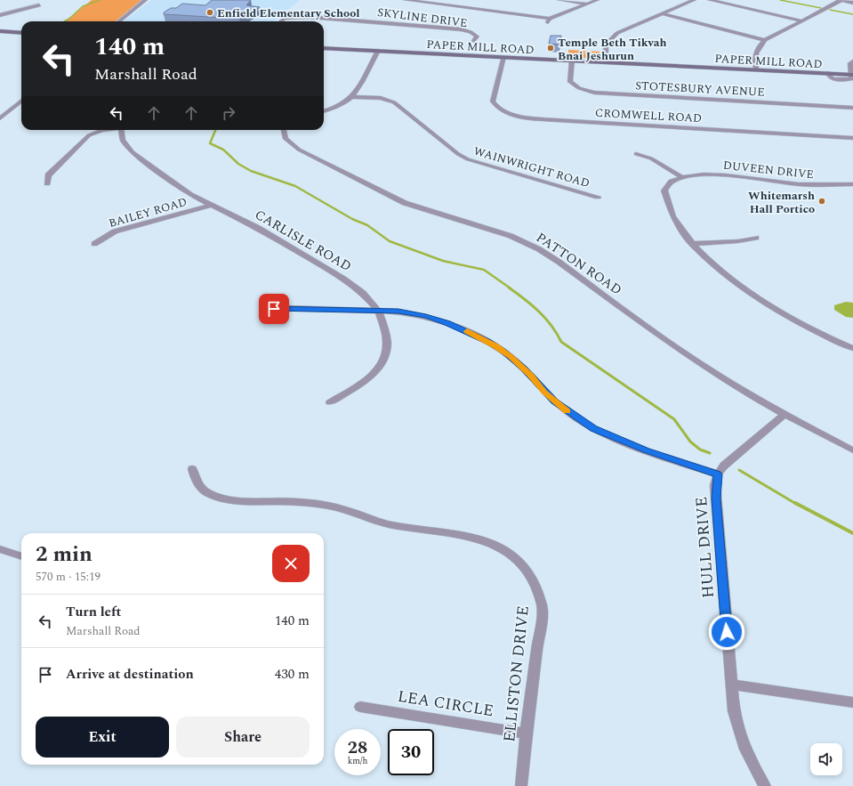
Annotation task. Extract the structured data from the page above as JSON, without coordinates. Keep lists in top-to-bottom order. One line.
{"streets":{"main road":["PAPER MILL ROAD"],"street":["SKYLINE DRIVE","STOTESBURY AVENUE","CROMWELL ROAD","WAINWRIGHT ROAD","DUVEEN DRIVE","BAILEY ROAD","CARLISLE ROAD","PATTON ROAD","HULL DRIVE","ELLISTON DRIVE","LEA CIRCLE"]},"crossings":[["PAPER MILL ROAD","STOTESBURY AVENUE"],["PAPER MILL ROAD","CROMWELL ROAD"],["BAILEY ROAD","CARLISLE ROAD"],["ELLISTON DRIVE","LEA CIRCLE"]],"places":["Enfield Elementary School","Temple Beth Tikvah Bnai Jeshurun","Whitemarsh Hall Portico"],"page":{"turn":["140 m","Marshall Road"],"heading":["2 min","570 m · 15:19"],"list":[{"name":"Turn left","note":"Marshall Road","value":"140 m"},{"name":"Arrive at destination","value":"430 m"}],"buttons":["Exit","Share"],"speed":"28 km/h","limit":"30"}}
